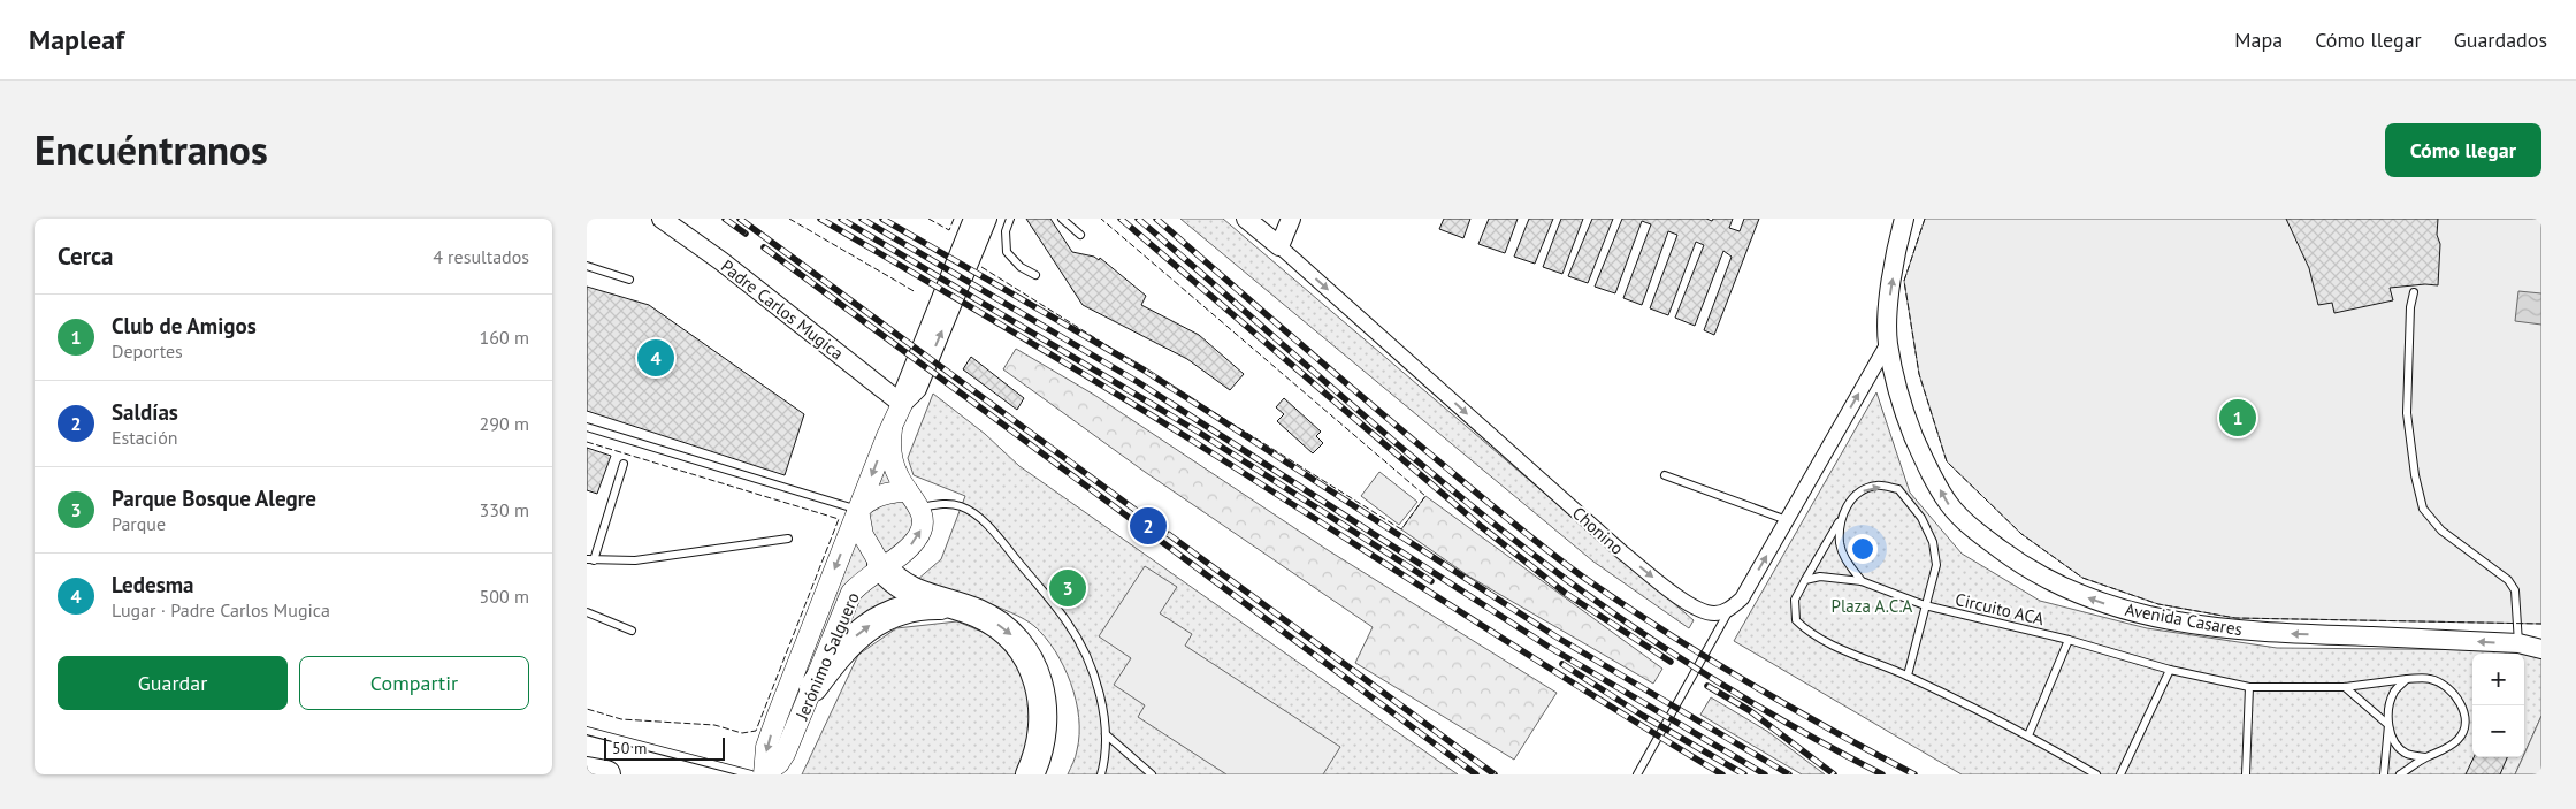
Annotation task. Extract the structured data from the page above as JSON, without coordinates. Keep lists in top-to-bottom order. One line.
{"streets":{"main road":["Jerónimo Salguero"],"street":["Padre Carlos Mugica","Chonino","Avenida Casares"],"lane":["Circuito ACA"]},"crossings":[["Padre Carlos Mugica","Jerónimo Salguero"]],"one_way":["Chonino","Avenida Casares"],"parks":["Plaza A.C.A"],"scale_bar":"50 m","page":{"header":"Mapleaf","nav":["Mapa","Cómo llegar","Guardados"],"title":"Encuéntranos","buttons":["Cómo llegar",["Guardar","Compartir"]],"heading":["Cerca","4 resultados"],"list":[{"mark":"1","name":"Club de Amigos","note":"Deportes","value":"160 m"},{"mark":"2","name":"Saldías","note":"Estación","value":"290 m"},{"mark":"3","name":"Parque Bosque Alegre","note":"Parque","value":"330 m"},{"mark":"4","name":"Ledesma","note":"Lugar · Padre Carlos Mugica","value":"500 m"}],"pins":["4","1","2","3"],"map_buttons":["+","−"],"scale":"50 m"}}
